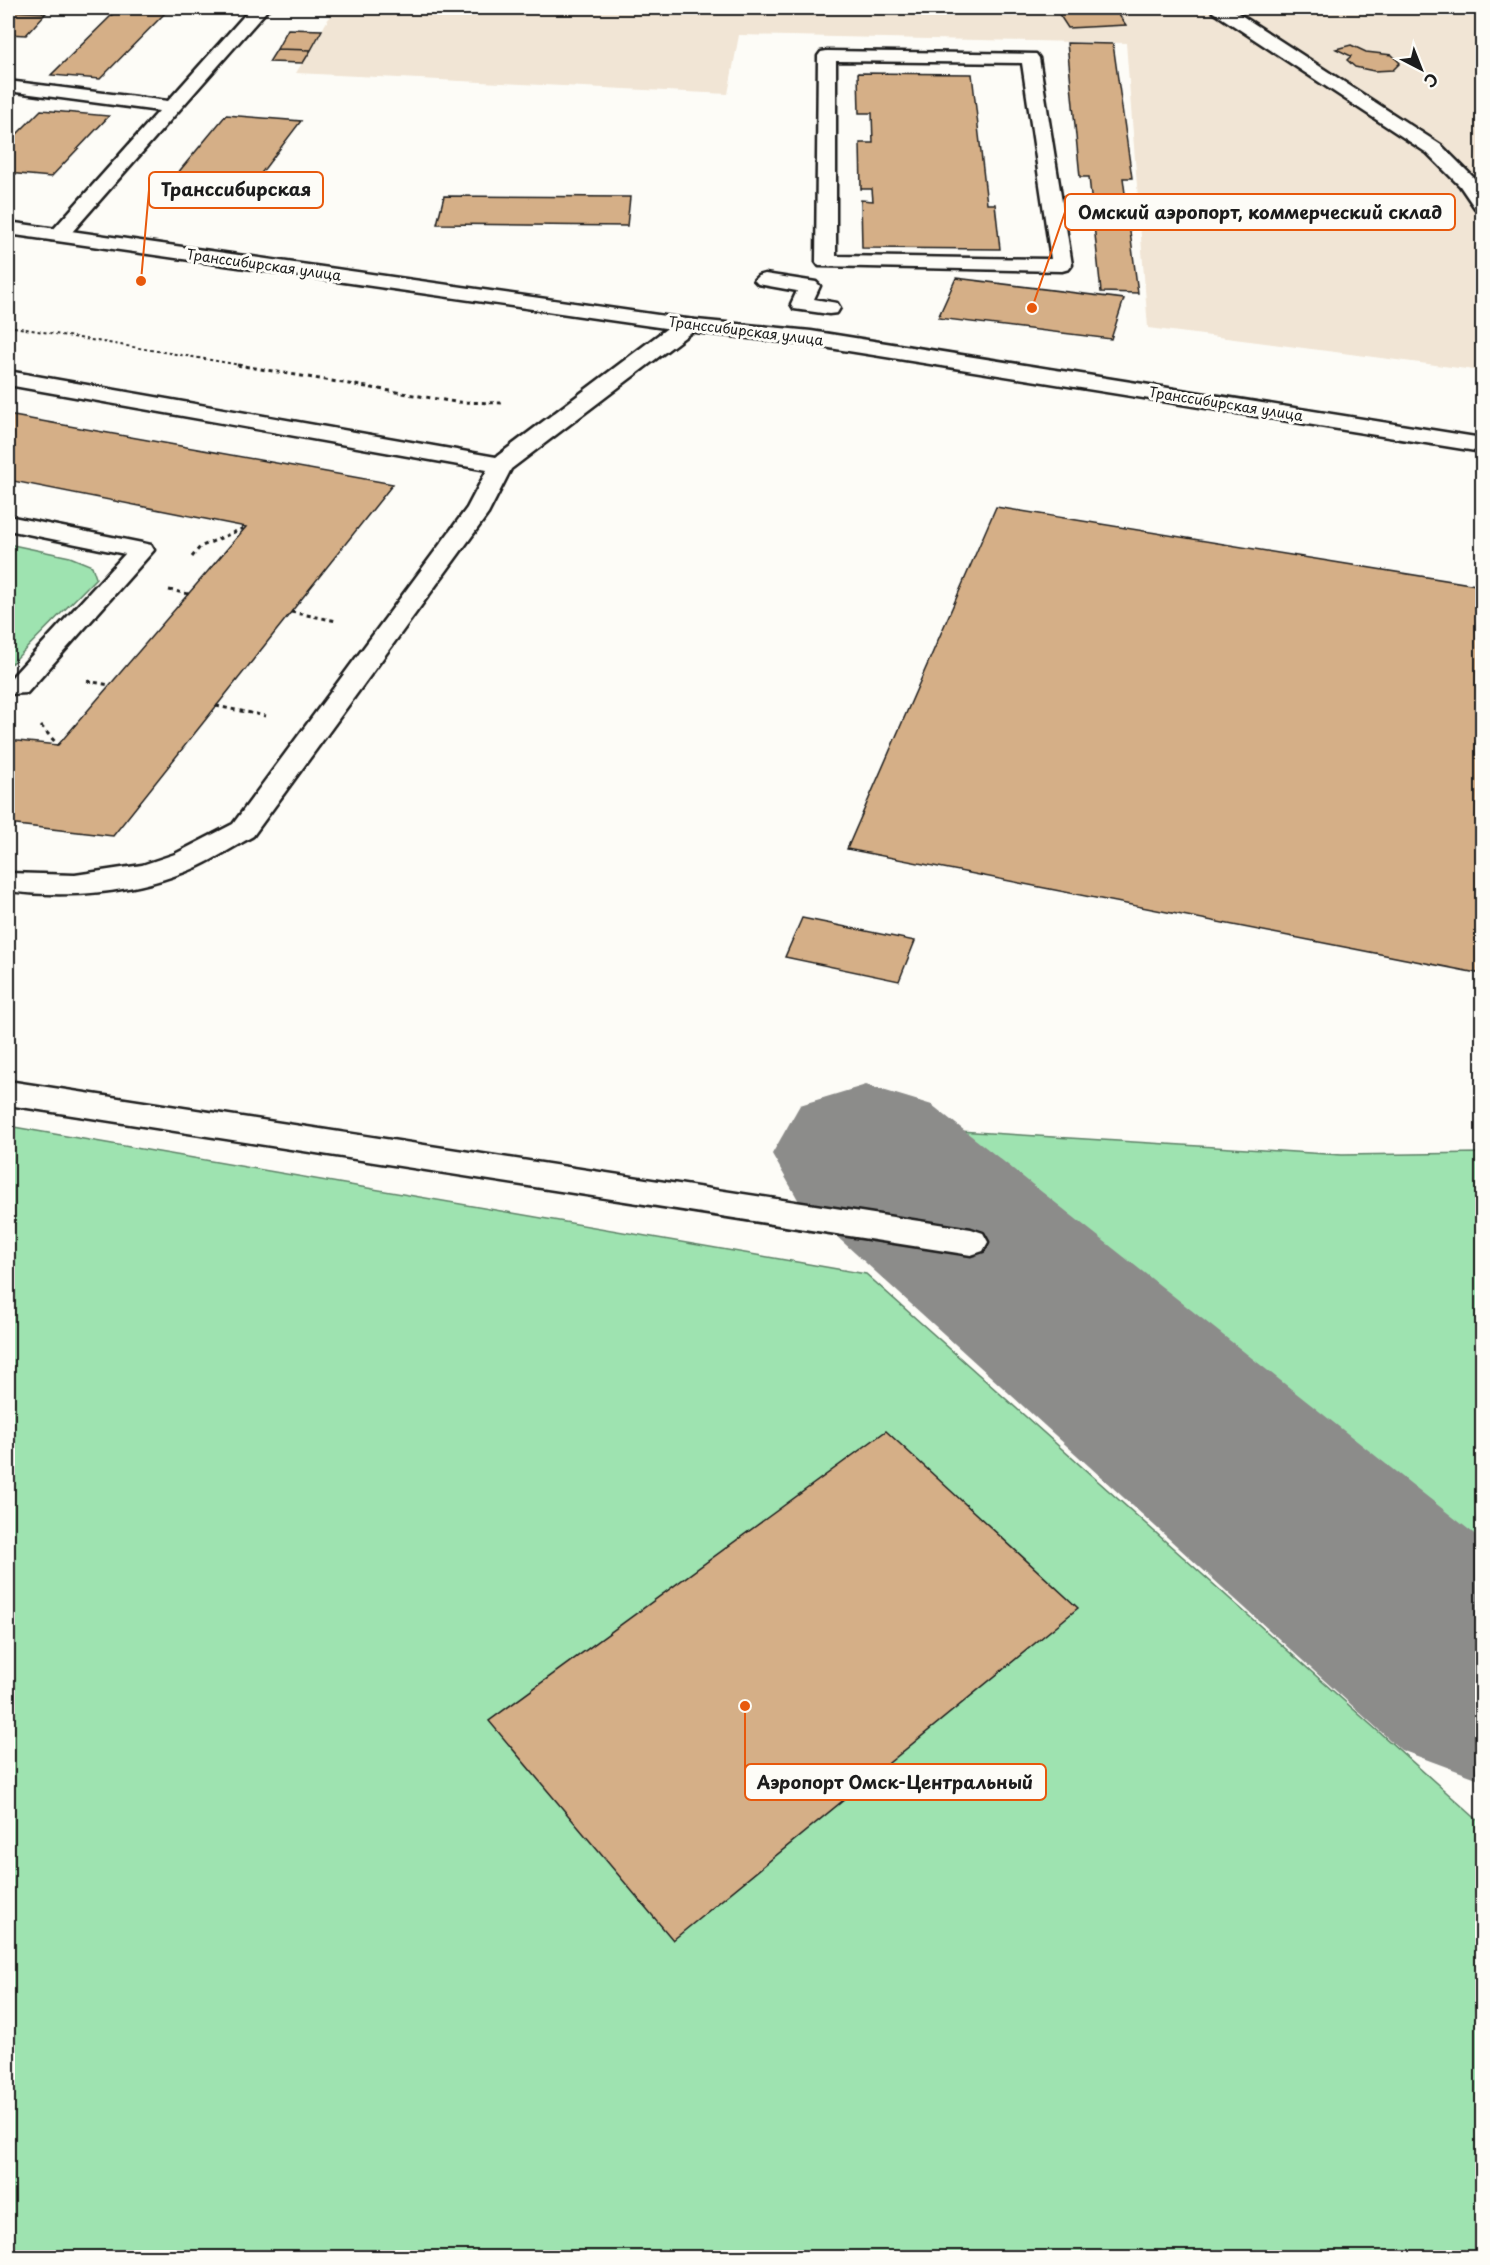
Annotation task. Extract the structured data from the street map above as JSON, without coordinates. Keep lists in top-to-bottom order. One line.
{"streets":{"main road":["Транссибирская улица"]},"places":["Транссибирская","Омский аэропорт, коммерческий склад","Аэропорт Омск-Центральный"],"north":"bottom right"}
